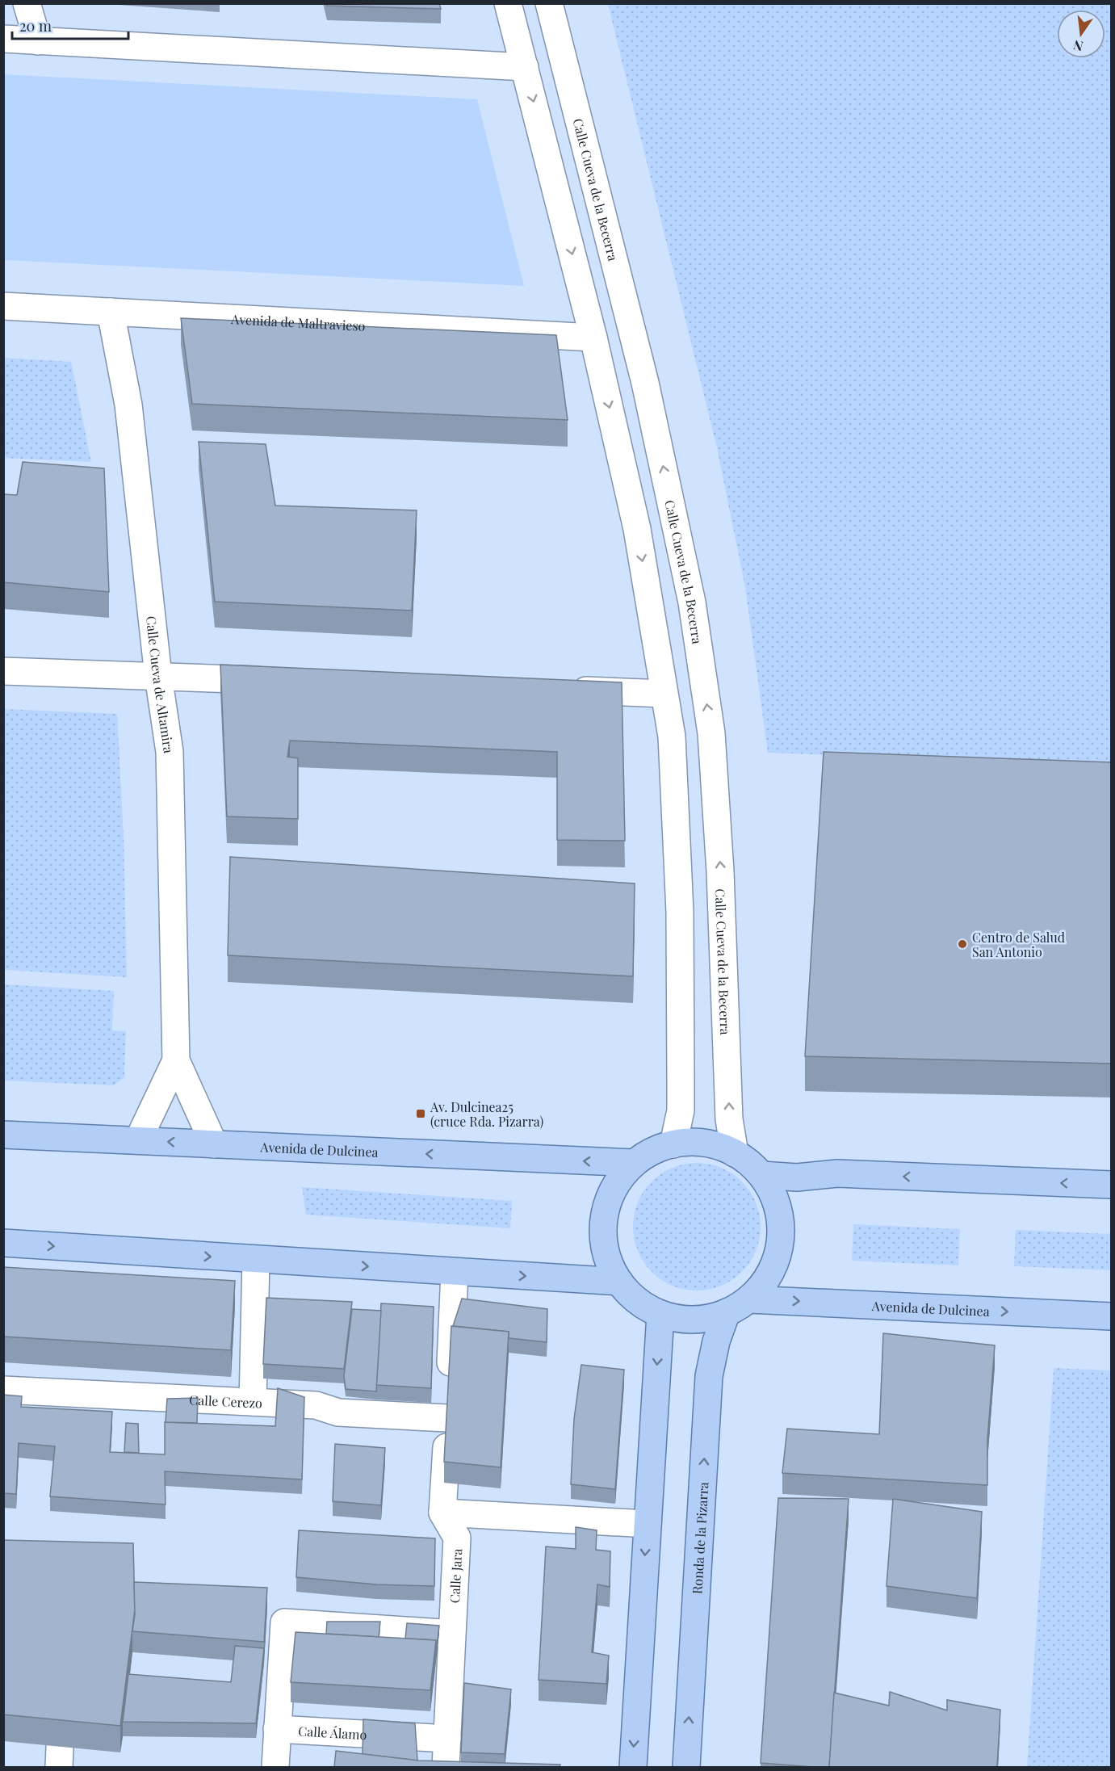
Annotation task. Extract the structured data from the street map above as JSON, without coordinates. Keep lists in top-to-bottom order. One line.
{"streets":{"main road":["Avenida de Dulcinea","Ronda de la Pizarra"],"street":["Calle Cueva de la Becerra","Avenida de Maltravieso","Calle Cueva de Altamira","Calle Cerezo","Calle Jara","Calle Álamo"]},"crossings":[["Avenida de Maltravieso","Calle Cueva de Altamira"],["Calle Jara","Calle Álamo"]],"places":{"other":["Centro de Salud San Antonio"],"transit":["Av. Dulcinea25 (cruce Rda. Pizarra)"]},"scale_bar":"20 m","north":"bottom"}
